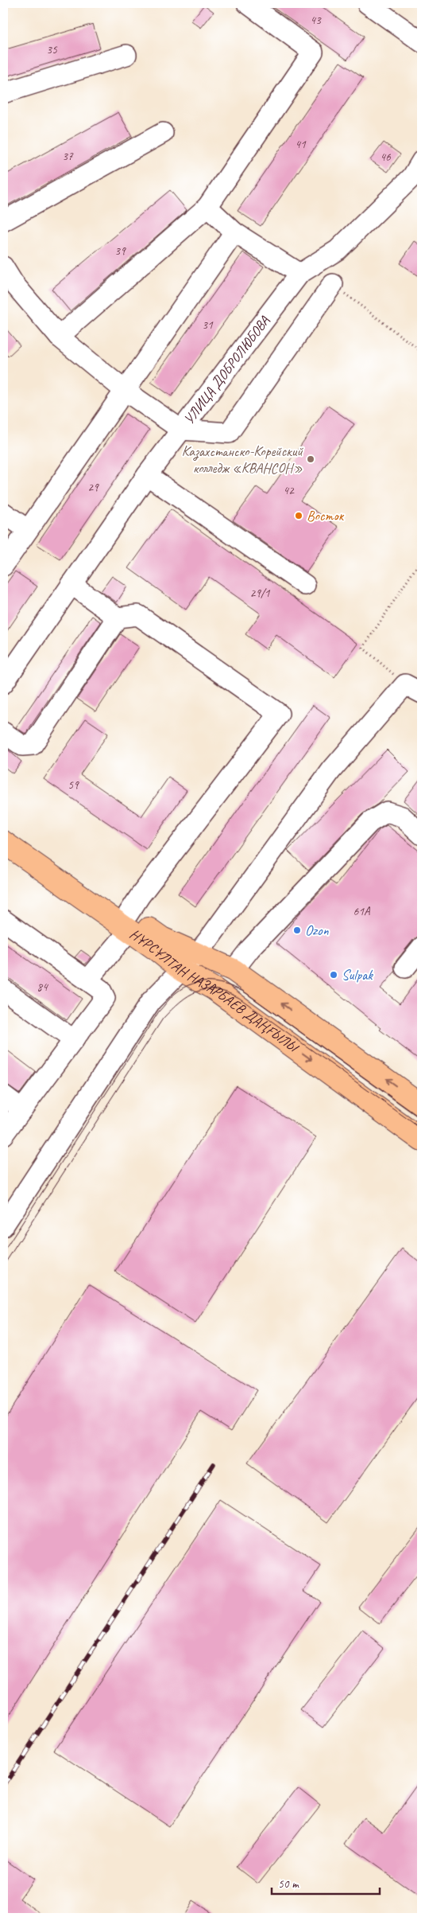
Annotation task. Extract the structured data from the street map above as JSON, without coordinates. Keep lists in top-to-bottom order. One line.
{"streets":{"main road":["НҰРСҰЛТАН НАЗАРБАЕВ ДАҢҒЫЛЫ"],"street":["УЛИЦА ДОБРОЛЮБОВА"]},"places":["Казахстанско-Корейский колледж «КВАНСОН»","Восток","Ozon","Sulpak"],"house_numbers":["43","35","41","37","46","39","31","29","42","29/1","59","61А","84"],"scale_bar":"50 m"}
